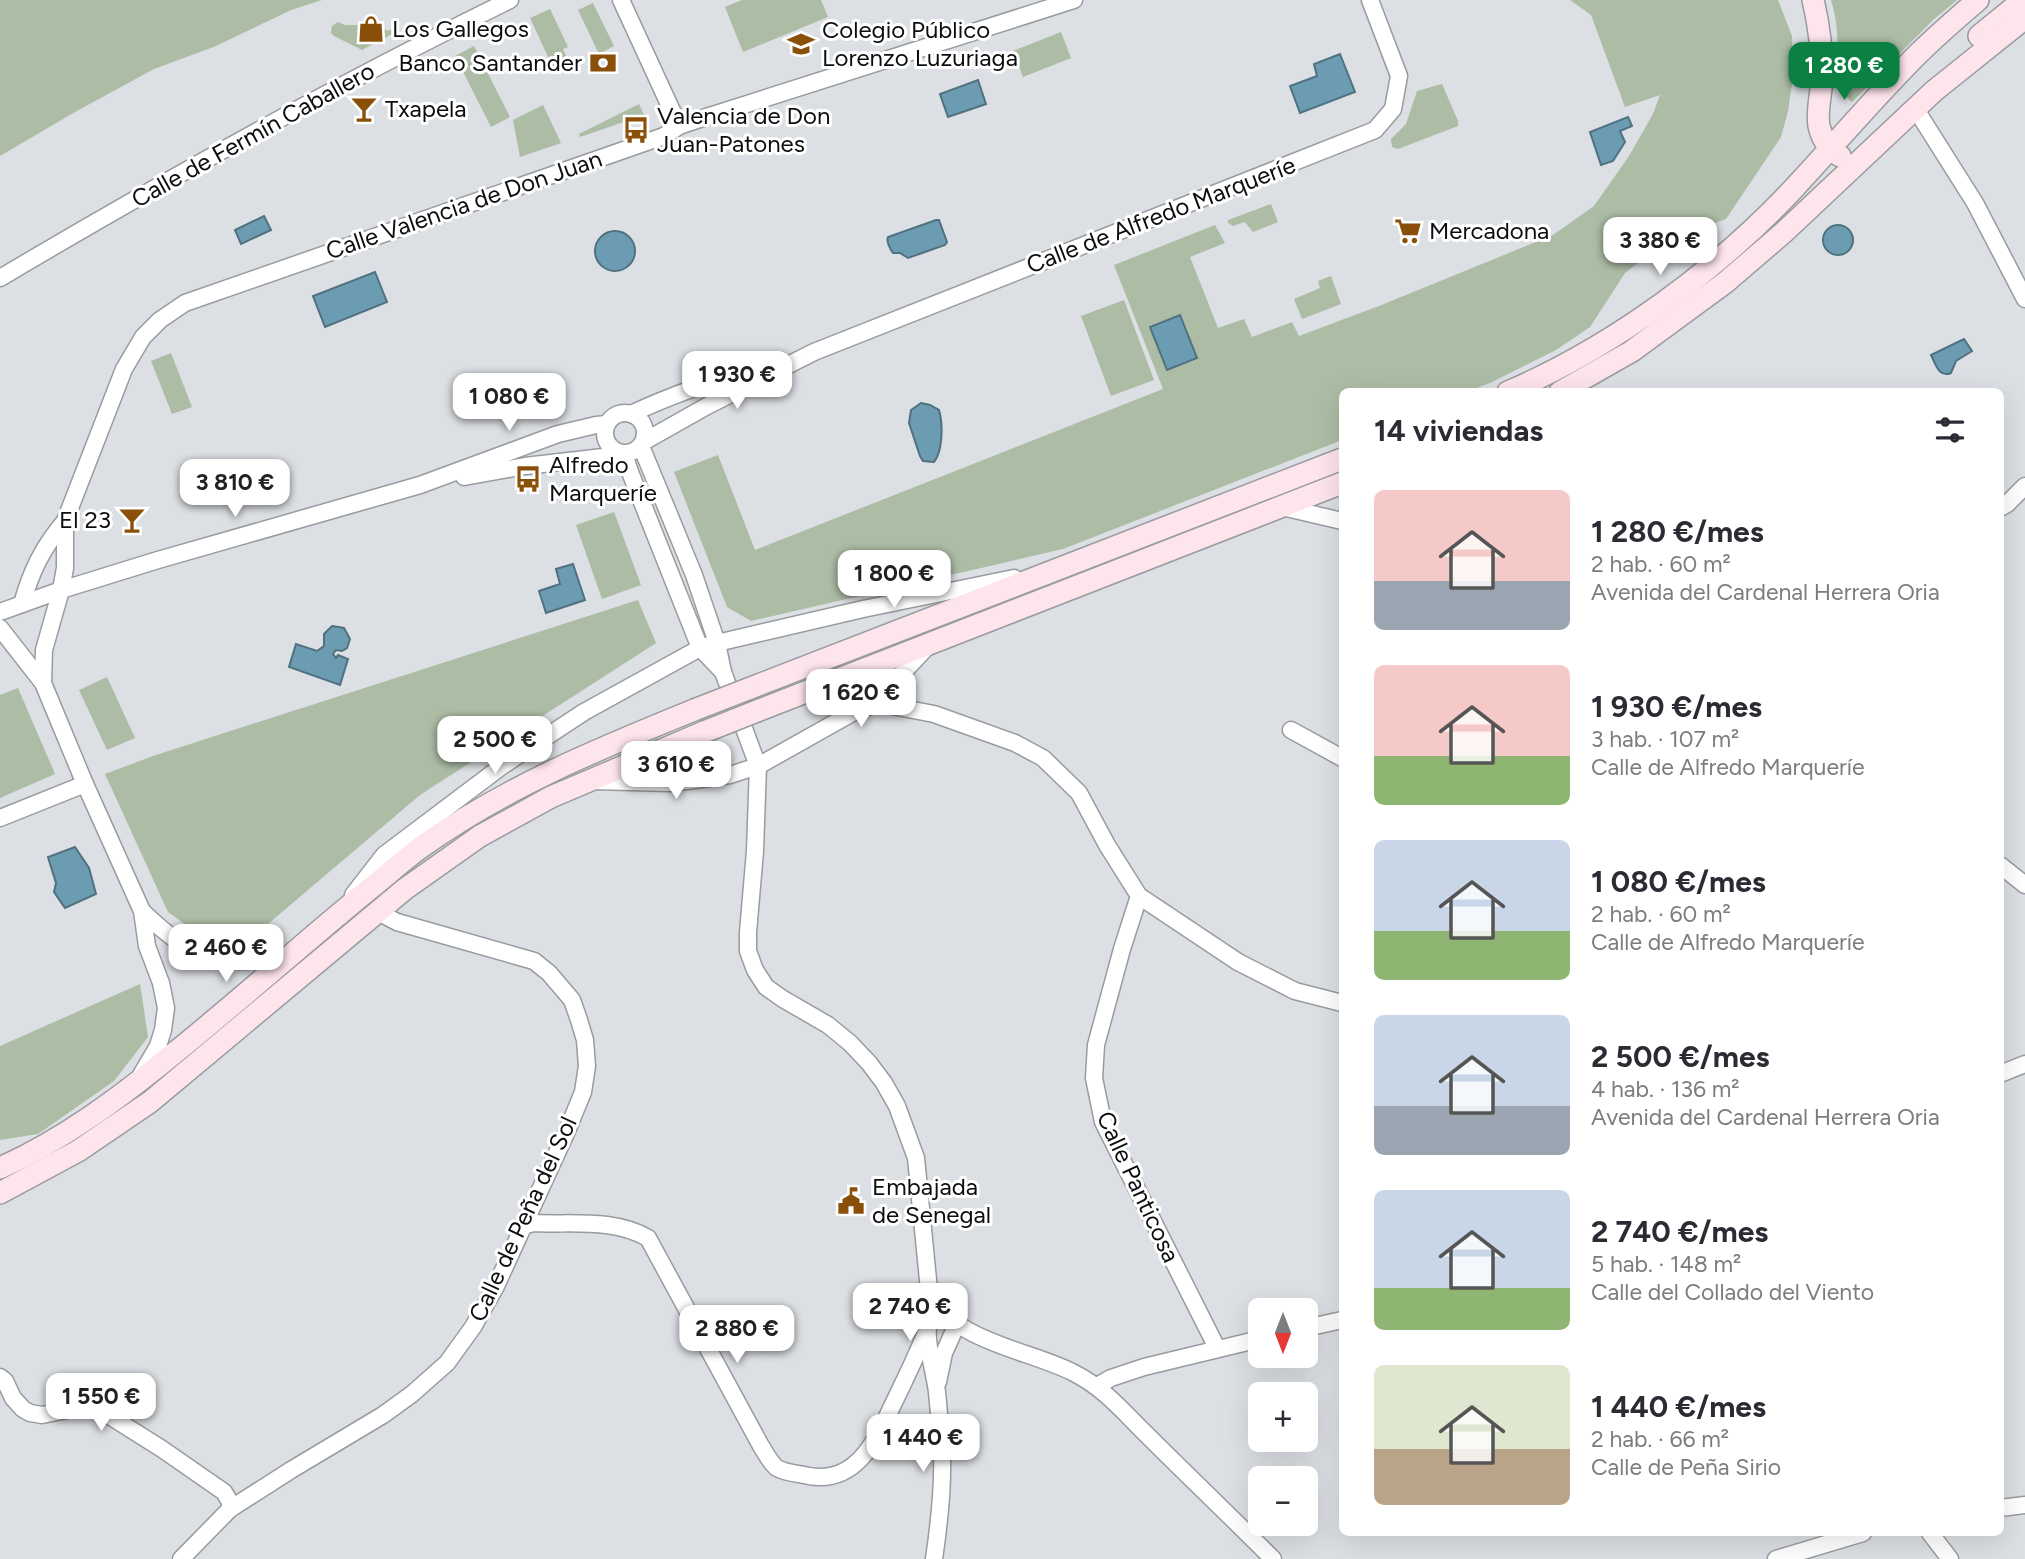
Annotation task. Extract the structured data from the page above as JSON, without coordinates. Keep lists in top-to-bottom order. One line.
{"streets":{"street":["Calle de Fermín Caballero","Calle Valencia de Don Juan","Calle de Alfredo Marqueríe","Calle Panticosa","Calle de Peña del Sol"]},"places":{"shop":["Los Gallegos"],"school or university":["Colegio Público Lorenzo Luzuriaga"],"bank":["Banco Santander"],"bar":["Txapela","El 23"],"bus stop":["Valencia de Don Juan-Patones","Alfredo Marqueríe"],"supermarket":["Mercadona"],"public building":["Embajada de Senegal"]},"north":"bottom","page":{"price":["1 280 €","3 380 €","1 930 €","1 080 €","3 810 €","1 800 €","1 620 €","2 500 €","3 610 €","2 460 €","2 740 €","2 880 €","1 550 €","1 440 €"],"heading":"14 viviendas","list":[{"name":"1 280 €/mes","note":"2 hab. · 60 m² · Avenida del Cardenal Herrera Oria"},{"name":"1 930 €/mes","note":"3 hab. · 107 m² · Calle de Alfredo Marqueríe"},{"name":"1 080 €/mes","note":"2 hab. · 60 m² · Calle de Alfredo Marqueríe"},{"name":"2 500 €/mes","note":"4 hab. · 136 m² · Avenida del Cardenal Herrera Oria"},{"name":"2 740 €/mes","note":"5 hab. · 148 m² · Calle del Collado del Viento"},{"name":"1 440 €/mes","note":"2 hab. · 66 m² · Calle de Peña Sirio"}],"map_buttons":["+","−"]}}
